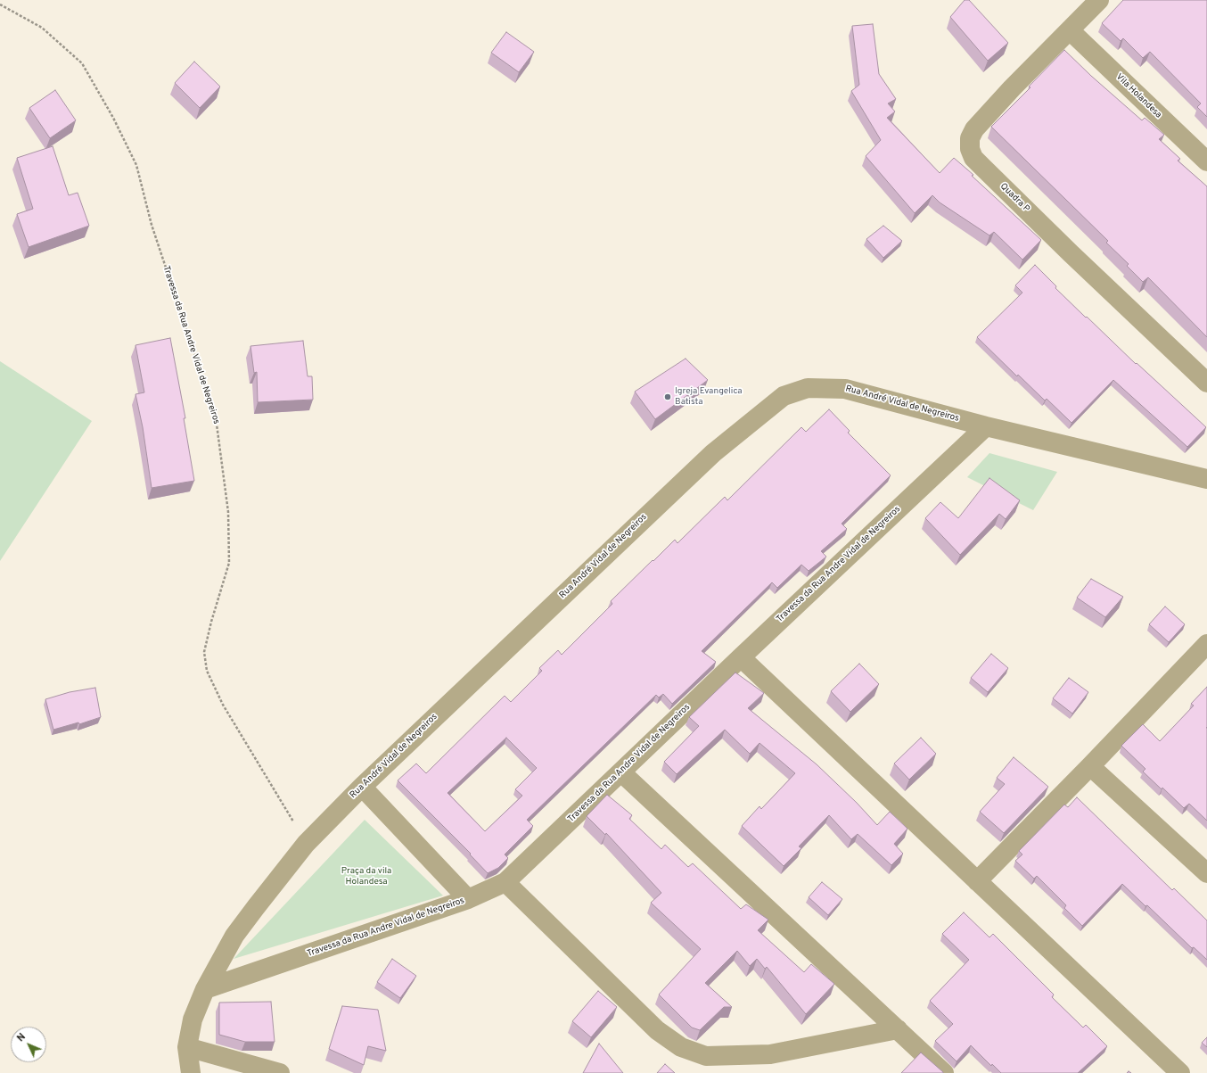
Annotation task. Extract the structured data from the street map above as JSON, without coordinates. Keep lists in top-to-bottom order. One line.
{"streets":{"street":["Vila Holandesa","Quadra P","Travessa da Rua Andre Vidal de Negreiros","Rua André Vidal de Negreiros"]},"crossings":[["Vila Holandesa","Quadra P"],["Travessa da Rua Andre Vidal de Negreiros","Rua André Vidal de Negreiros"]],"parks":["Praça da vila Holandesa"],"places":["Igreja Evangelica Batista"],"north":"top left"}
